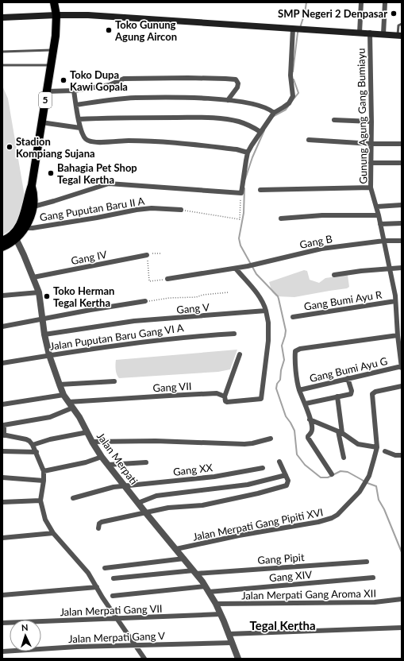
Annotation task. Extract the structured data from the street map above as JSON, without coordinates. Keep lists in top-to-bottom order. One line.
{"streets":{"highway":["5"],"street":["Gunung Agung Gang Bumiayu","Gang Puputan Baru II A","Gang B","Gang IV","Gang Bumi Ayu R","Gang V","Jalan Puputan Baru Gang VI A","Gang Bumi Ayu G","Gang VII","Jalan Merpati","Gang XX","Jalan Merpati Gang Pipiti XVI","Gang Pipit","Gang XIV","Jalan Merpati Gang Aroma XII","Jalan Merpati Gang VII","Jalan Merpati Gang V"]},"crossings":[["5","Gang Puputan Baru II A"],["5","Jalan Merpati"],["Gunung Agung Gang Bumiayu","Gang B"],["Gunung Agung Gang Bumiayu","Gang Bumi Ayu R"],["Gunung Agung Gang Bumiayu","Gang Bumi Ayu G"],["Gang IV","Jalan Merpati"],["Gang V","Gang VII"],["Gang V","Jalan Merpati"],["Jalan Puputan Baru Gang VI A","Jalan Merpati"],["Gang VII","Jalan Merpati"],["Jalan Merpati","Gang XX"],["Jalan Merpati","Jalan Merpati Gang Pipiti XVI"],["Jalan Merpati","Gang Pipit"],["Jalan Merpati","Gang XIV"],["Jalan Merpati","Jalan Merpati Gang Aroma XII"],["Jalan Merpati","Jalan Merpati Gang VII"],["Jalan Merpati","Jalan Merpati Gang V"]],"districts":["Tegal Kertha"],"places":["SMP Negeri 2 Denpasar","Toko Gunung Agung Aircon","Toko Dupa Kawi Gopala","Stadion Kompiang Sujana","Bahagia Pet Shop Tegal Kertha","Toko Herman Tegal Kertha"],"north":"top"}
